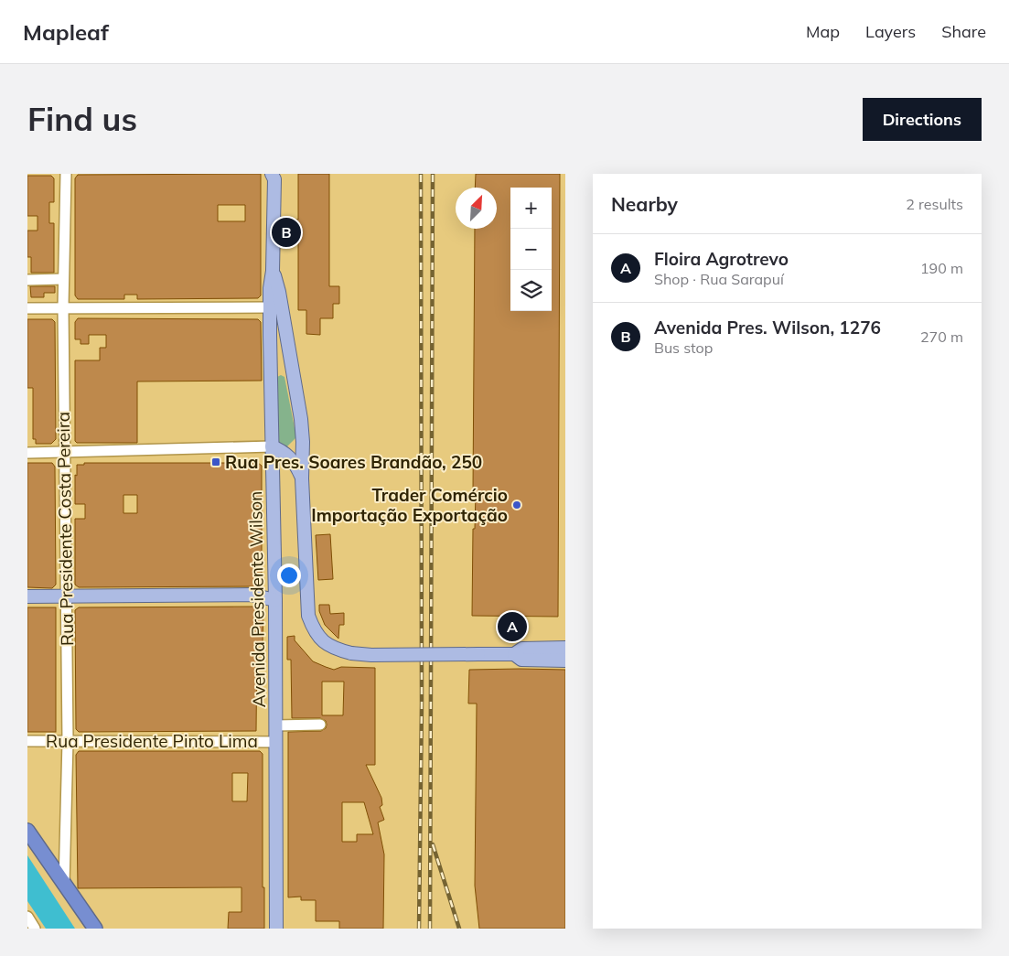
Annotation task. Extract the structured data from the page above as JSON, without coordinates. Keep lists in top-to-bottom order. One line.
{"streets":{"main road":["Avenida Presidente Wilson"],"street":["Rua Presidente Costa Pereira","Rua Presidente Pinto Lima"]},"crossings":[["Rua Presidente Costa Pereira","Rua Presidente Pinto Lima"],["Avenida Presidente Wilson","Rua Presidente Pinto Lima"]],"places":{"transit":["Rua Pres. Soares Brandão, 250"],"other":["Trader Comércio Importação Exportação"]},"north":"top right","page":{"header":"Mapleaf","nav":["Map","Layers","Share"],"buttons":"Directions","title":"Find us","heading":["Nearby","2 results"],"map_buttons":["+","−"],"pins":["B","A"],"list":[{"mark":"A","name":"Floira Agrotrevo","note":"Shop · Rua Sarapuí","value":"190 m"},{"mark":"B","name":"Avenida Pres. Wilson, 1276","note":"Bus stop","value":"270 m"}]}}
